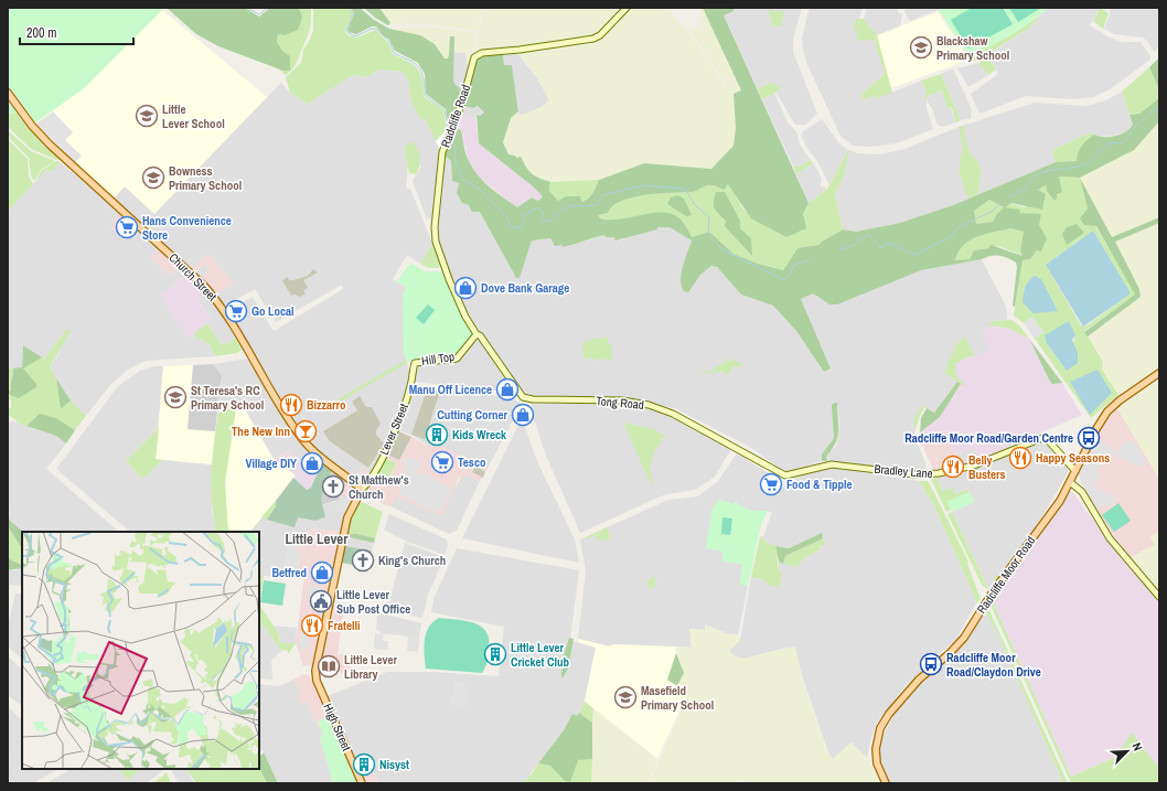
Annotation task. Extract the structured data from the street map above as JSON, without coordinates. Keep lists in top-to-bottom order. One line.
{"streets":{"main road":["Church Street","Radcliffe Moor Road","High Street"],"street":["Radcliffe Road","Hill Top","Tong Road","Lever Street","Bradley Lane"]},"crossings":[["Radcliffe Road","Hill Top"],["Radcliffe Road","Tong Road"],["Church Street","Lever Street"],["Church Street","High Street"],["Hill Top","Tong Road"],["Hill Top","Lever Street"],["Tong Road","Bradley Lane"],["Lever Street","High Street"],["Bradley Lane","Radcliffe Moor Road"]],"districts":["Little Lever"],"places":{"school or university":["Blackshaw Primary School","Little Lever School","Bowness Primary School","St Teresa's RC Primary School","Masefield Primary School"],"supermarket":["Hans Convenience Store","Go Local","Tesco","Food & Tipple"],"shop":["Dove Bank Garage","Manu Off Licence","Cutting Corner","Village DIY","Betfred"],"restaurant":["Bizzarro","Happy Seasons","Belly Busters","Fratelli"],"bar":["The New Inn"],"building":["Kids Wreck","Little Lever Cricket Club","Nisyst"],"bus stop":["Radcliffe Moor Road/Garden Centre","Radcliffe Moor Road/Claydon Drive"],"church":["St Matthew's Church","King's Church"],"public building":["Little Lever Sub Post Office"],"library":["Little Lever Library"]},"scale_bar":"200 m","north":"top right"}
